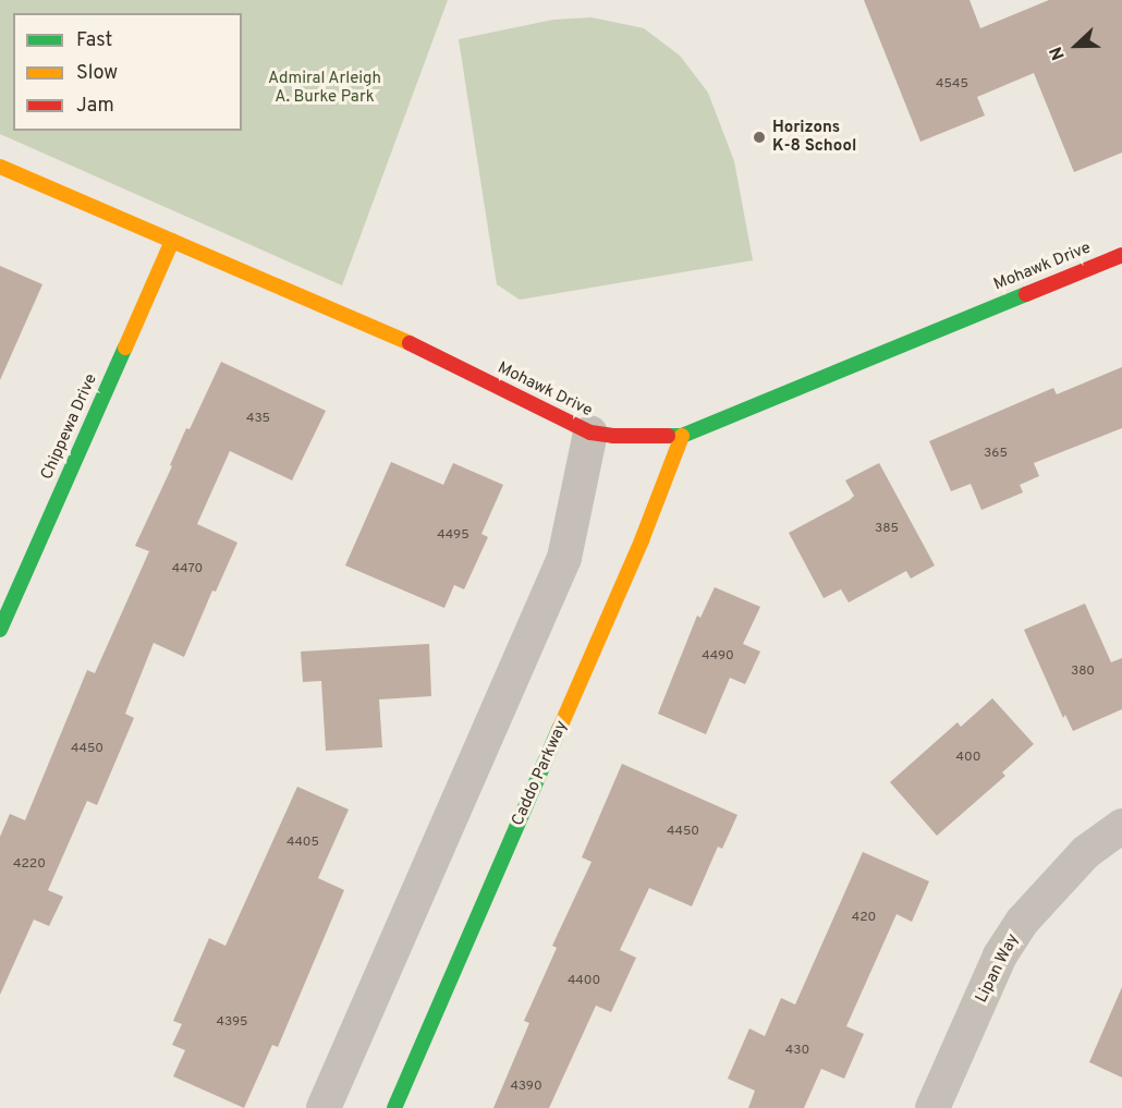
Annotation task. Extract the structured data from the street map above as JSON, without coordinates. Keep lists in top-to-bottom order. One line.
{"streets":{"street":["Mohawk Drive","Chippewa Drive","Caddo Parkway","Lipan Way"]},"crossings":[["Mohawk Drive","Chippewa Drive"],["Mohawk Drive","Caddo Parkway"]],"parks":["Admiral Arleigh A. Burke Park"],"places":["Horizons K-8 School"],"house_numbers":["4545","435","365","385","4495","4470","4490","380","4450","400","4450","4405","4220","420","4400","4395","430","4390"],"legend":["Fast","Slow","Jam"],"north":"left"}
